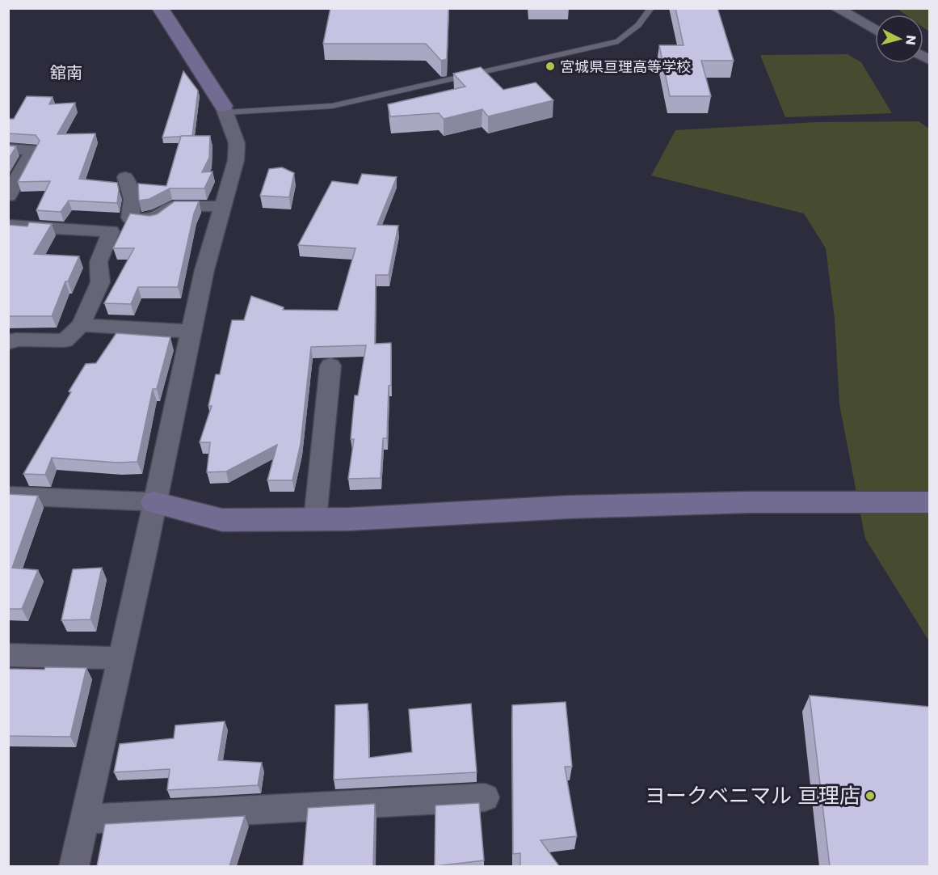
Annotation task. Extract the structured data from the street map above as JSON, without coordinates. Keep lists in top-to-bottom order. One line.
{"districts":["舘南"],"places":["宮城県亘理高等学校","ヨークベニマル 亘理店"],"north":"right"}
